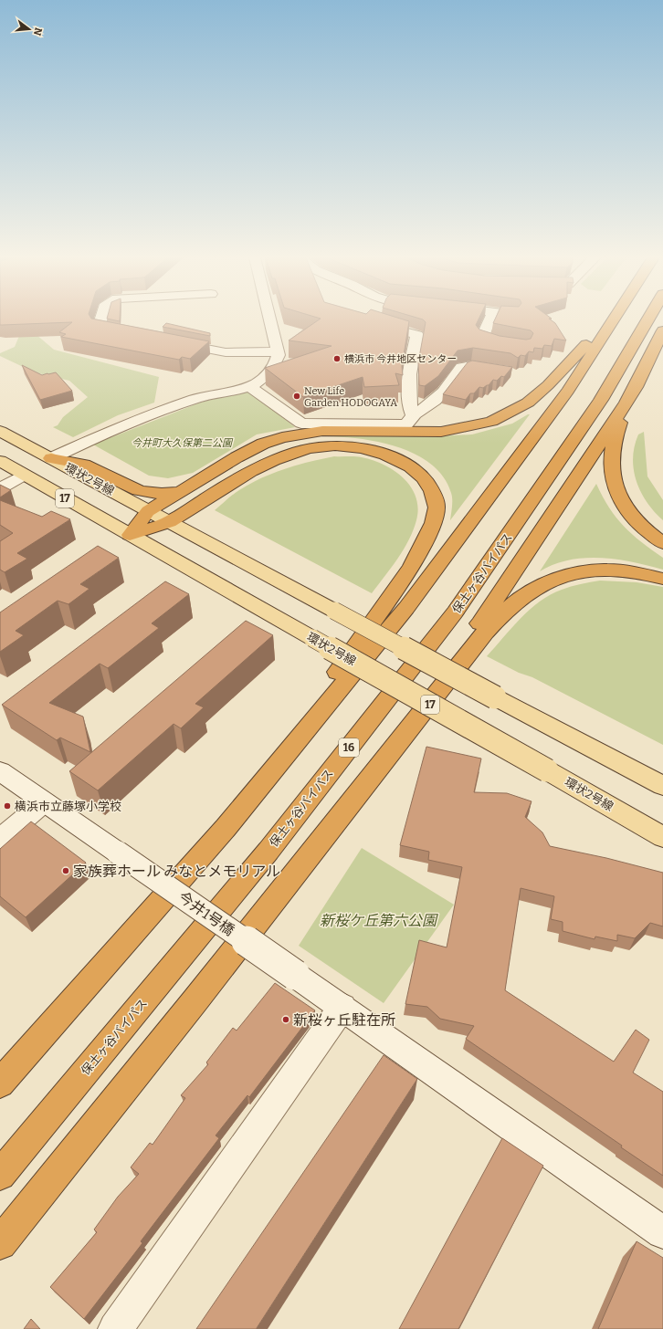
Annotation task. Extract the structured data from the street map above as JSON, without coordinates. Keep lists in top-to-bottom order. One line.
{"streets":{"highway":["保土ヶ谷バイパス","16"],"main road":["環状2号線","17"],"street":["今井1号橋"]},"parks":["今井町大久保第二公園","新桜ケ丘第六公園"],"places":["横浜市 今井地区センター","New Life Garden HODOGAYA","横浜市立藤塚小学校","家族葬ホール みなとメモリアル","新桜ヶ丘駐在所"],"north":"right"}
